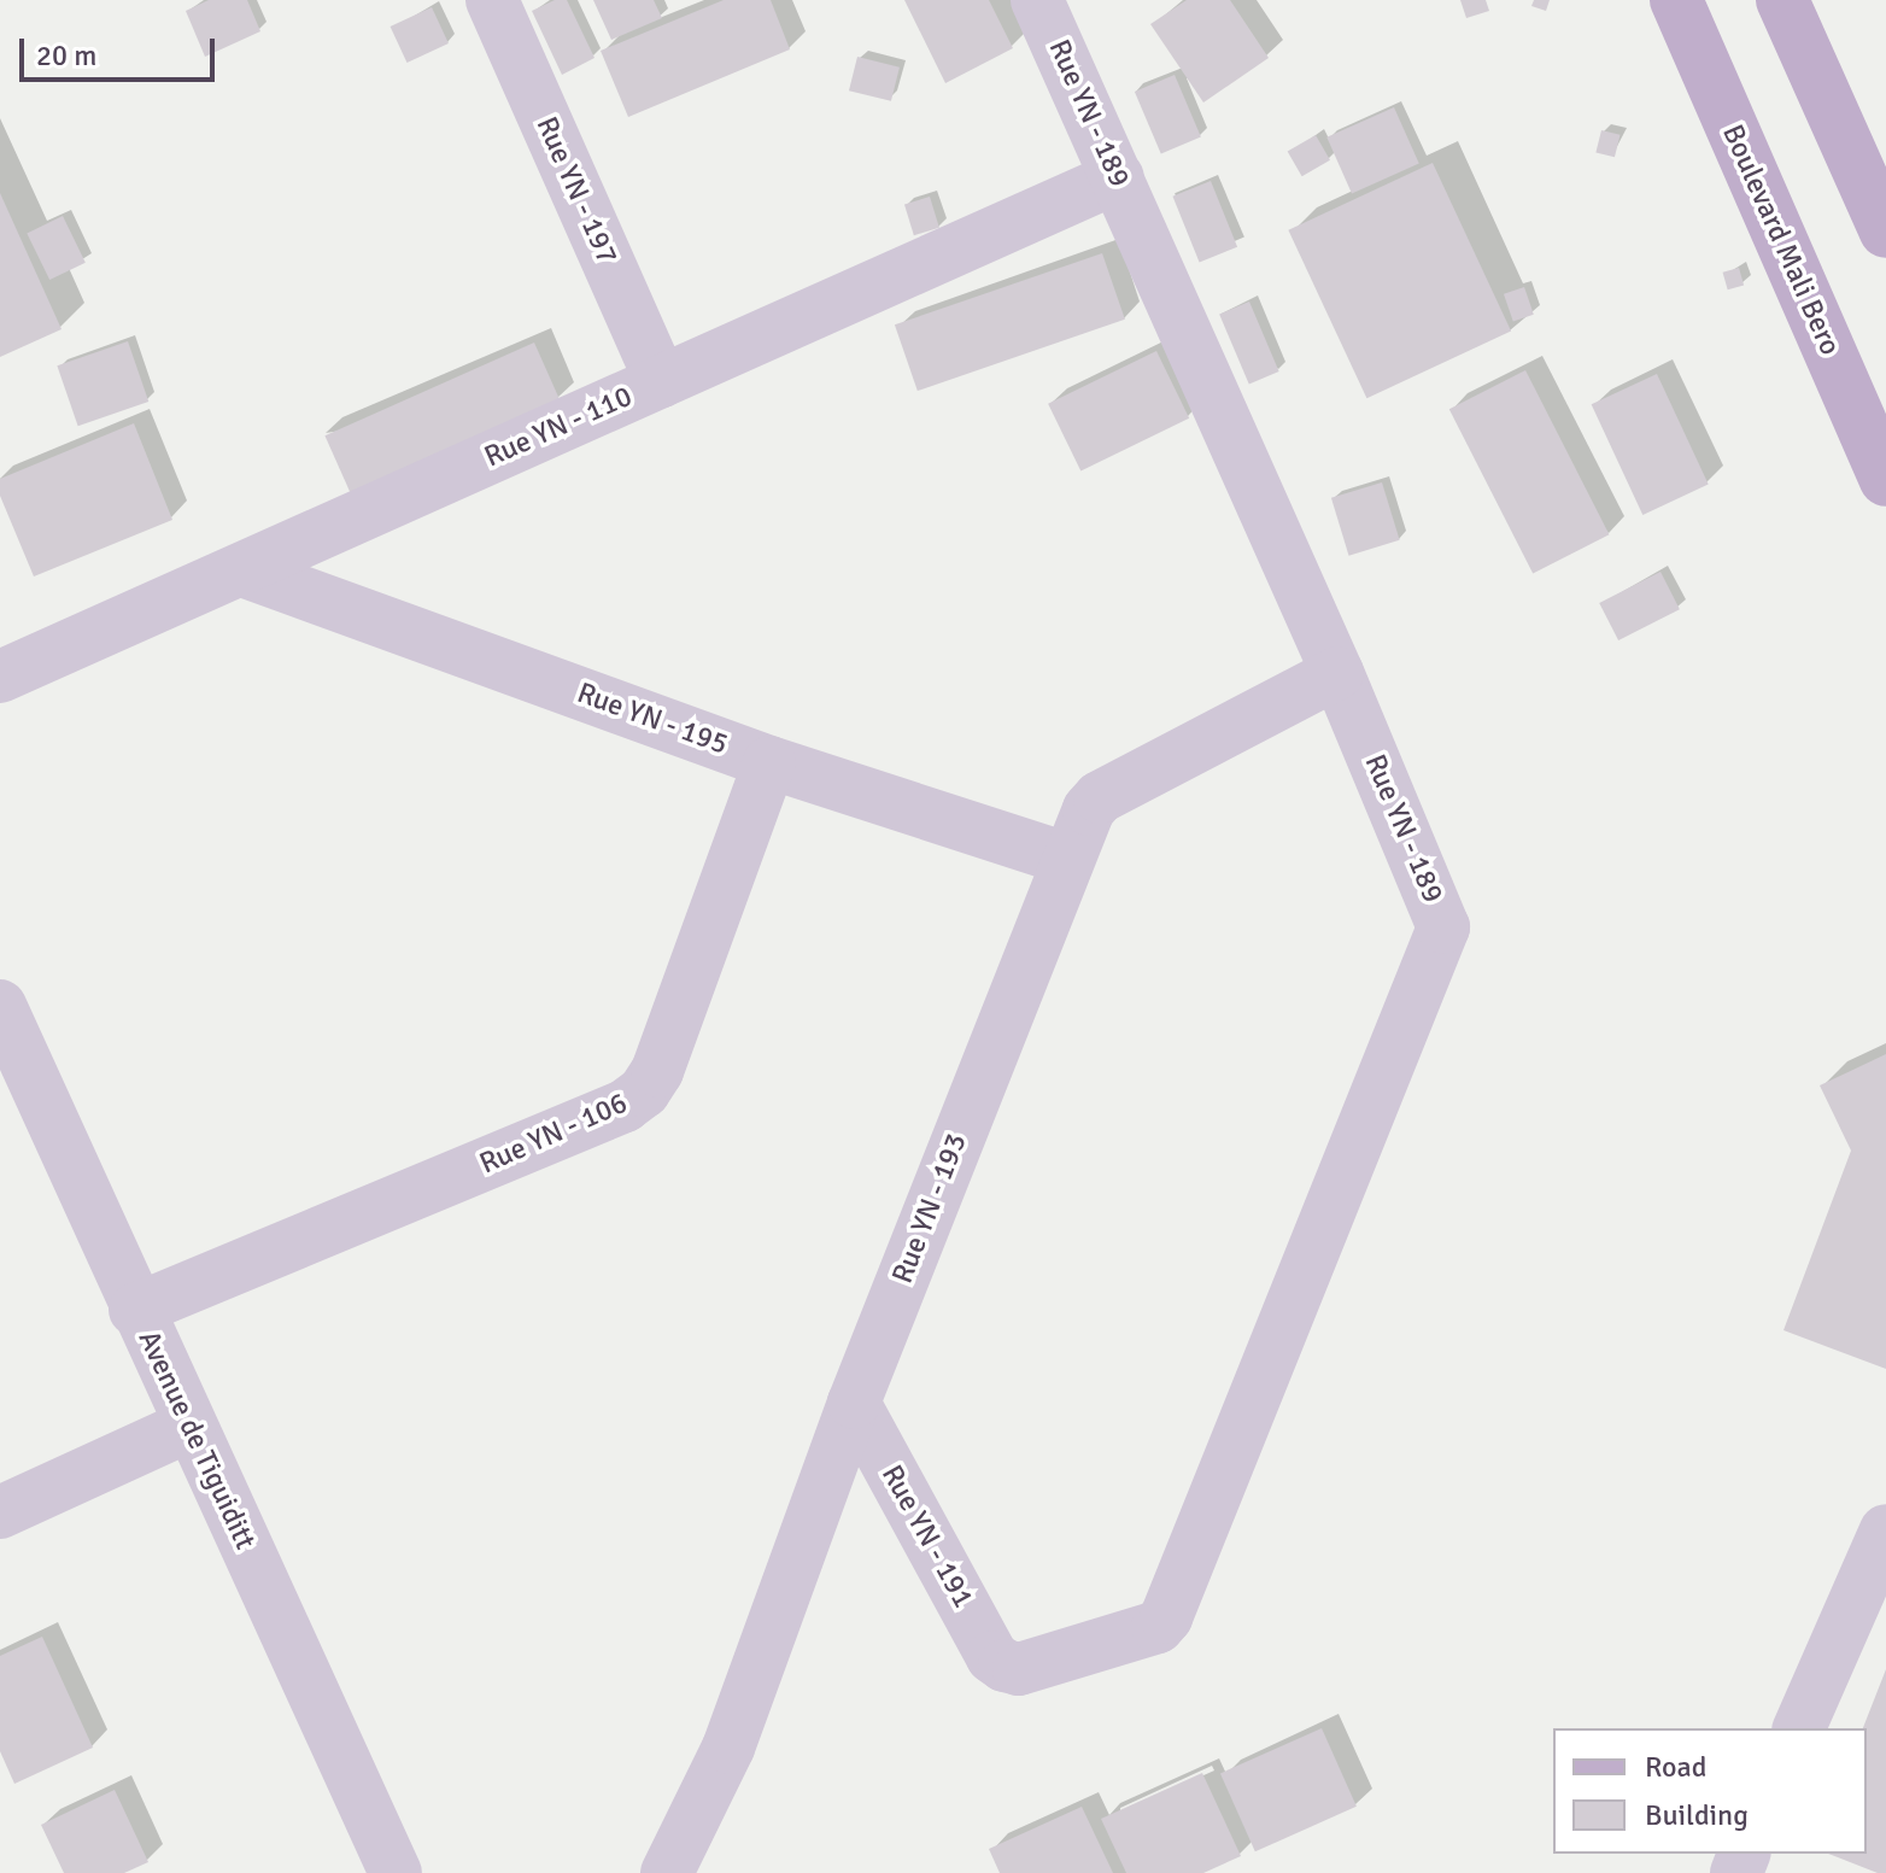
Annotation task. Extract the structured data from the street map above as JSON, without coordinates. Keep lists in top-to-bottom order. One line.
{"streets":{"main road":["Boulevard Mali Bero"],"street":["Rue YN - 189","Rue YN - 197","Rue YN - 110","Rue YN - 195","Rue YN - 106","Rue YN - 193","Avenue de Tiguiditt","Rue YN - 191"]},"crossings":[["Rue YN - 189","Rue YN - 110"],["Rue YN - 189","Rue YN - 193"],["Rue YN - 189","Rue YN - 191"],["Rue YN - 197","Rue YN - 110"],["Rue YN - 110","Rue YN - 195"],["Rue YN - 195","Rue YN - 106"],["Rue YN - 195","Rue YN - 193"],["Rue YN - 106","Avenue de Tiguiditt"],["Rue YN - 193","Rue YN - 191"]],"legend":["Road","Building"],"scale_bar":"20 m"}
